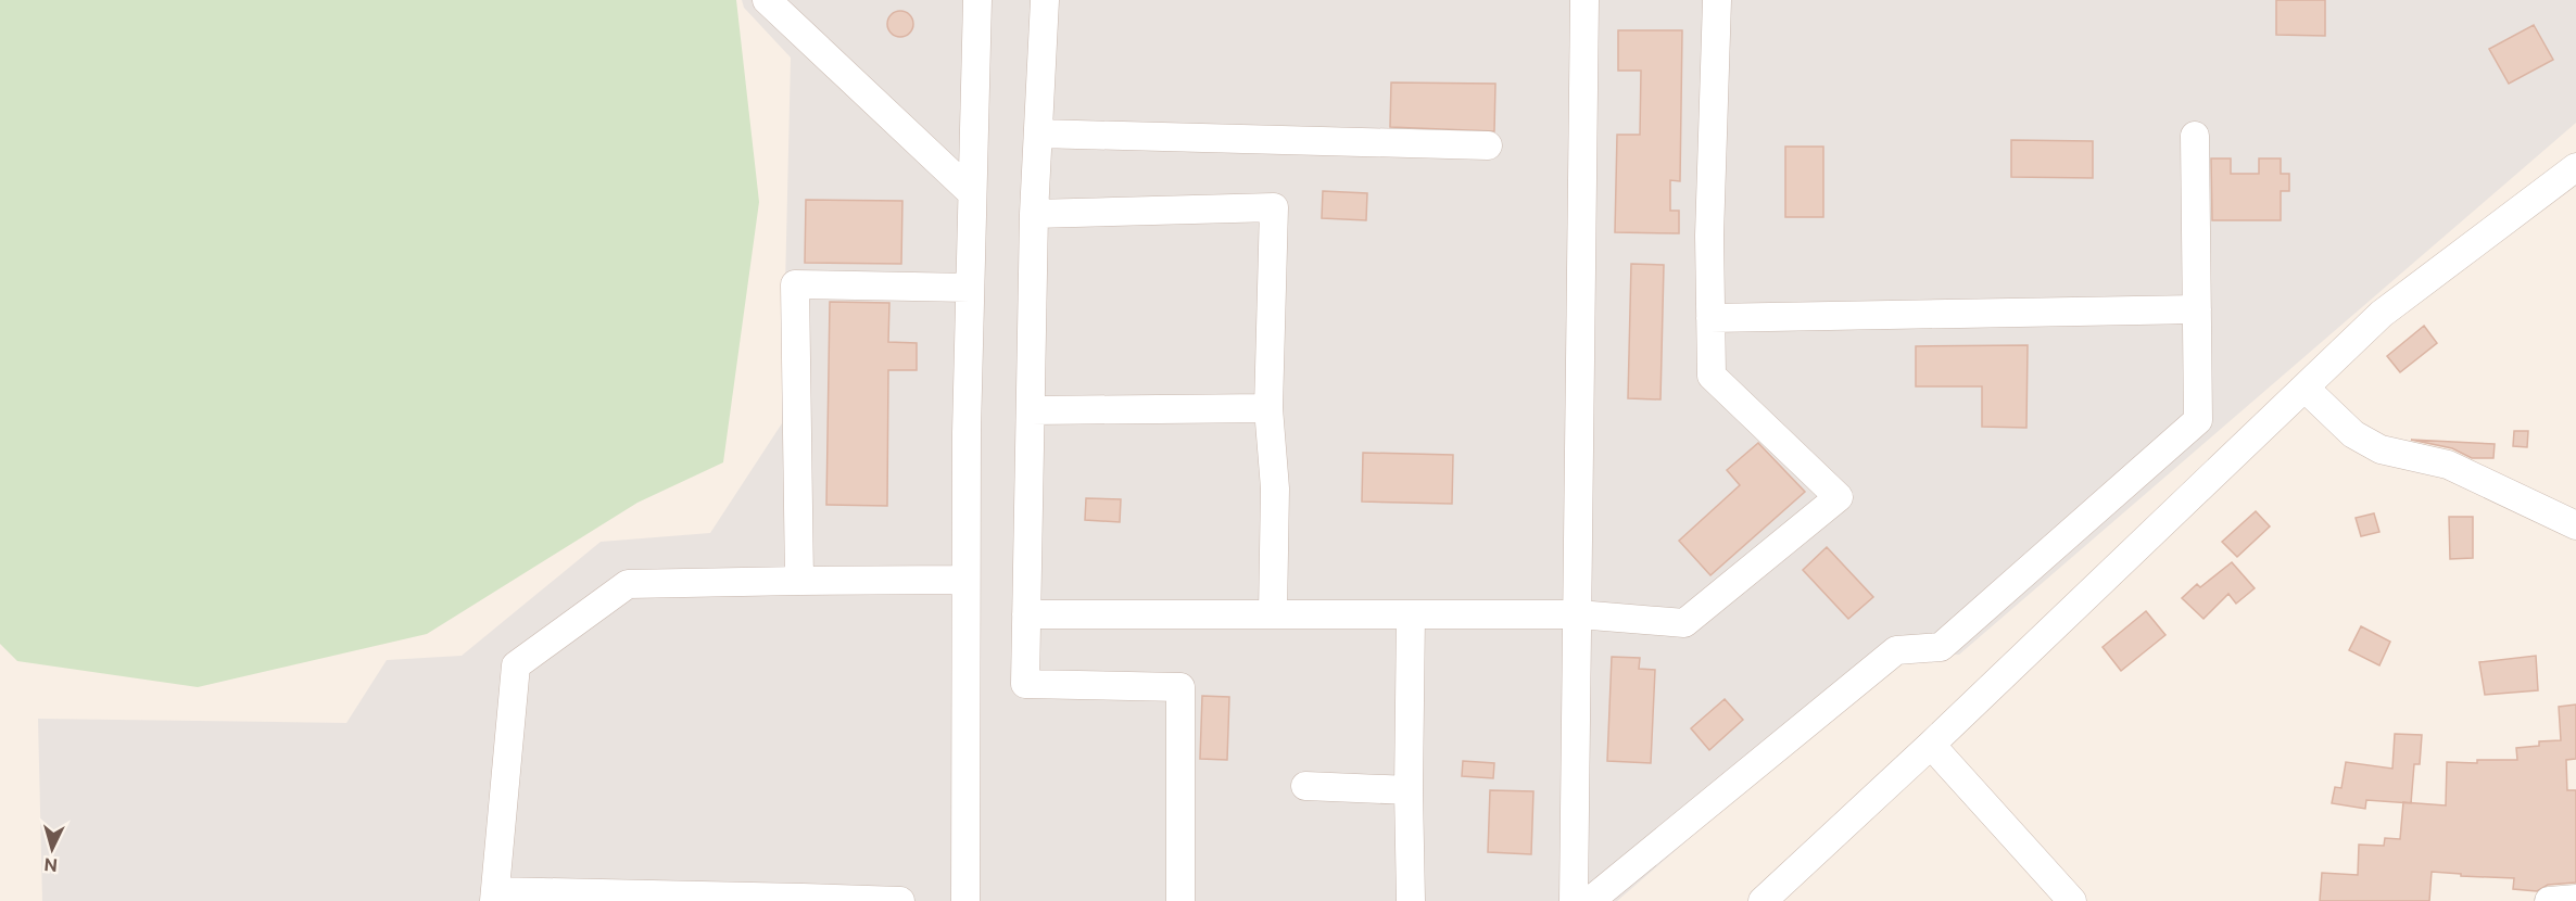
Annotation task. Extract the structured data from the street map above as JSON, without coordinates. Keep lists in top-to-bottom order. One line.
{"north":"bottom"}
